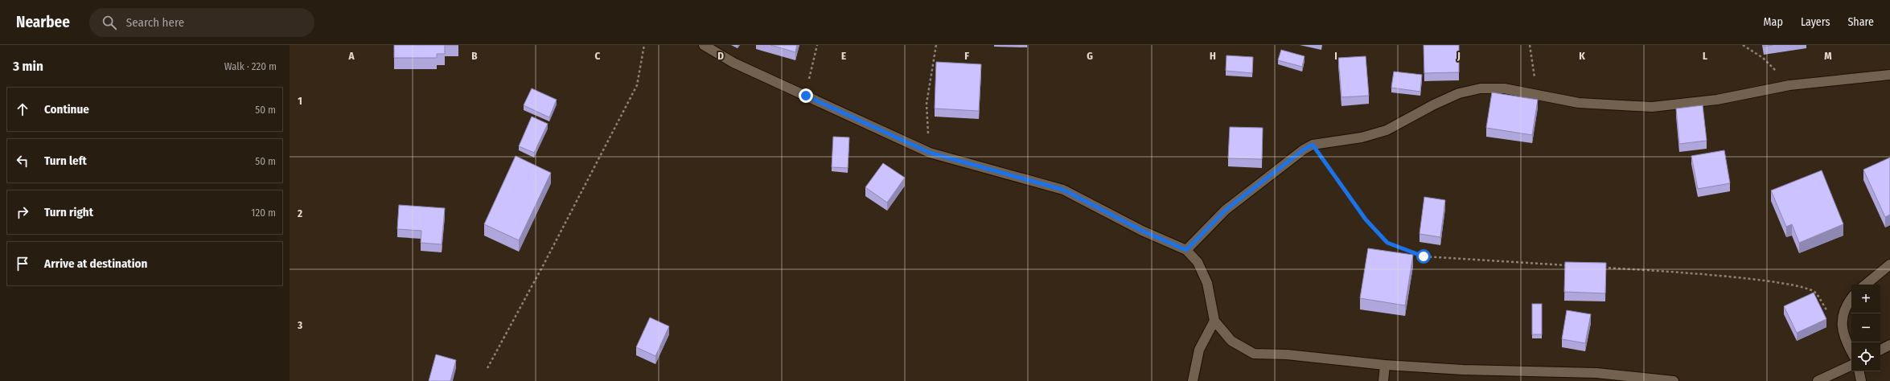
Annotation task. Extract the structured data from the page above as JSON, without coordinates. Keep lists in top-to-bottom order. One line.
{"page":{"header":"Nearbee","search":"Search here","nav":["Map","Layers","Share"],"heading":["3 min","Walk · 220 m"],"list":[["Continue","50 m"],["Turn left","50 m"],["Turn right","120 m"],"Arrive at destination"],"map_buttons":["+","−"]},"grid":{"columns":["A","B","C","D","E","F","G","H","I","J","K","L","M"],"rows":["1","2","3"]}}
